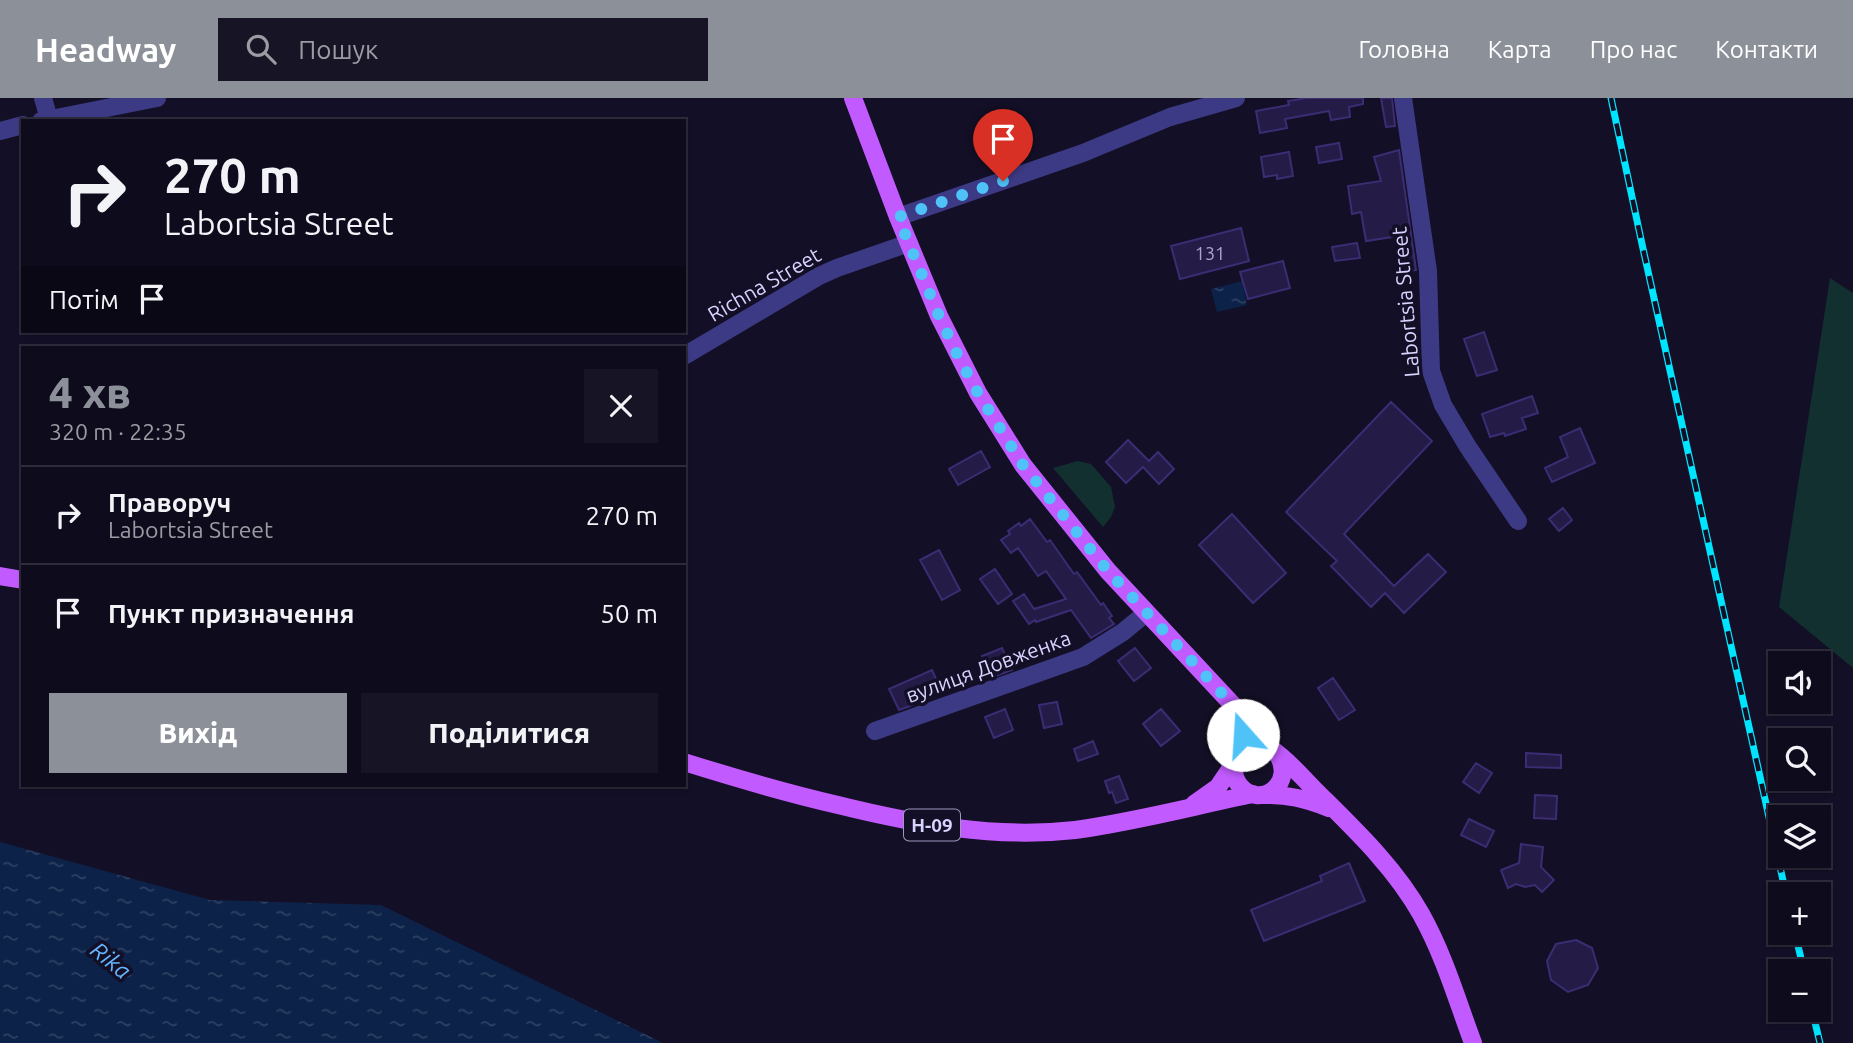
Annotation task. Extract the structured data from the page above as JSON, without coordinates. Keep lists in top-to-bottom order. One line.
{"streets":{"main road":["Н-09"],"street":["Richna Street","Labortsia Street","вулиця Довженка"]},"water":["Rika"],"house_numbers":["131"],"page":{"header":"Headway","search":"Пошук","nav":["Головна","Карта","Про нас","Контакти"],"turn":["270 m","Labortsia Street"],"then":"Потім","heading":["4 хв","320 m · 22:35"],"list":[{"name":"Праворуч","note":"Labortsia Street","value":"270 m"},{"name":"Пункт призначення","value":"50 m"}],"map_buttons":["+","−"],"buttons":["Вихід","Поділитися"]}}
